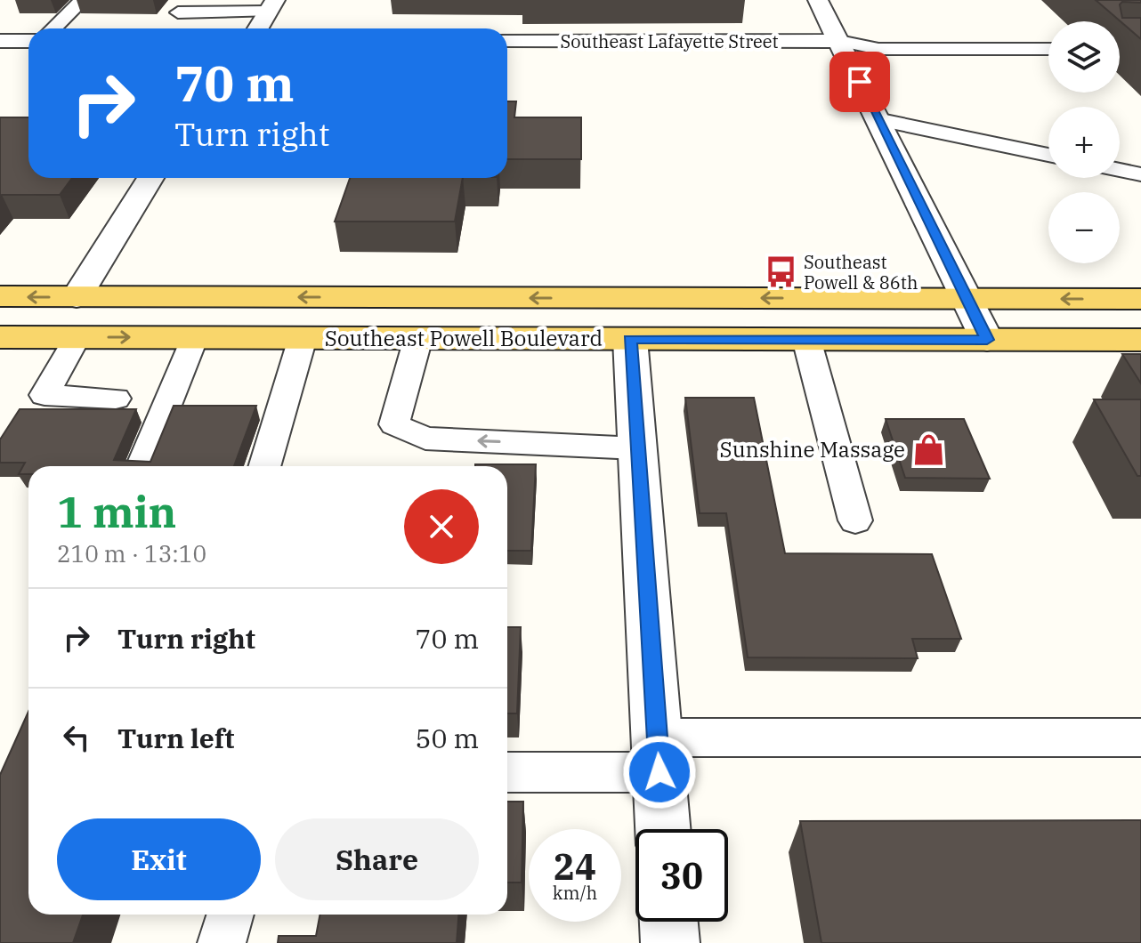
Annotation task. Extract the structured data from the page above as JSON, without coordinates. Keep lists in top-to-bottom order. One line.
{"streets":{"main road":["Southeast Powell Boulevard"],"street":["Southeast Lafayette Street"]},"places":{"bus stop":["Southeast Powell & 86th"],"shop":["Sunshine Massage"]},"page":{"map_buttons":["+","−"],"turn":["70 m","Turn right"],"heading":["1 min","210 m · 13:10"],"list":[{"name":"Turn right","value":"70 m"},{"name":"Turn left","value":"50 m"}],"buttons":["Exit","Share"],"speed":"24 km/h","limit":"30"}}
